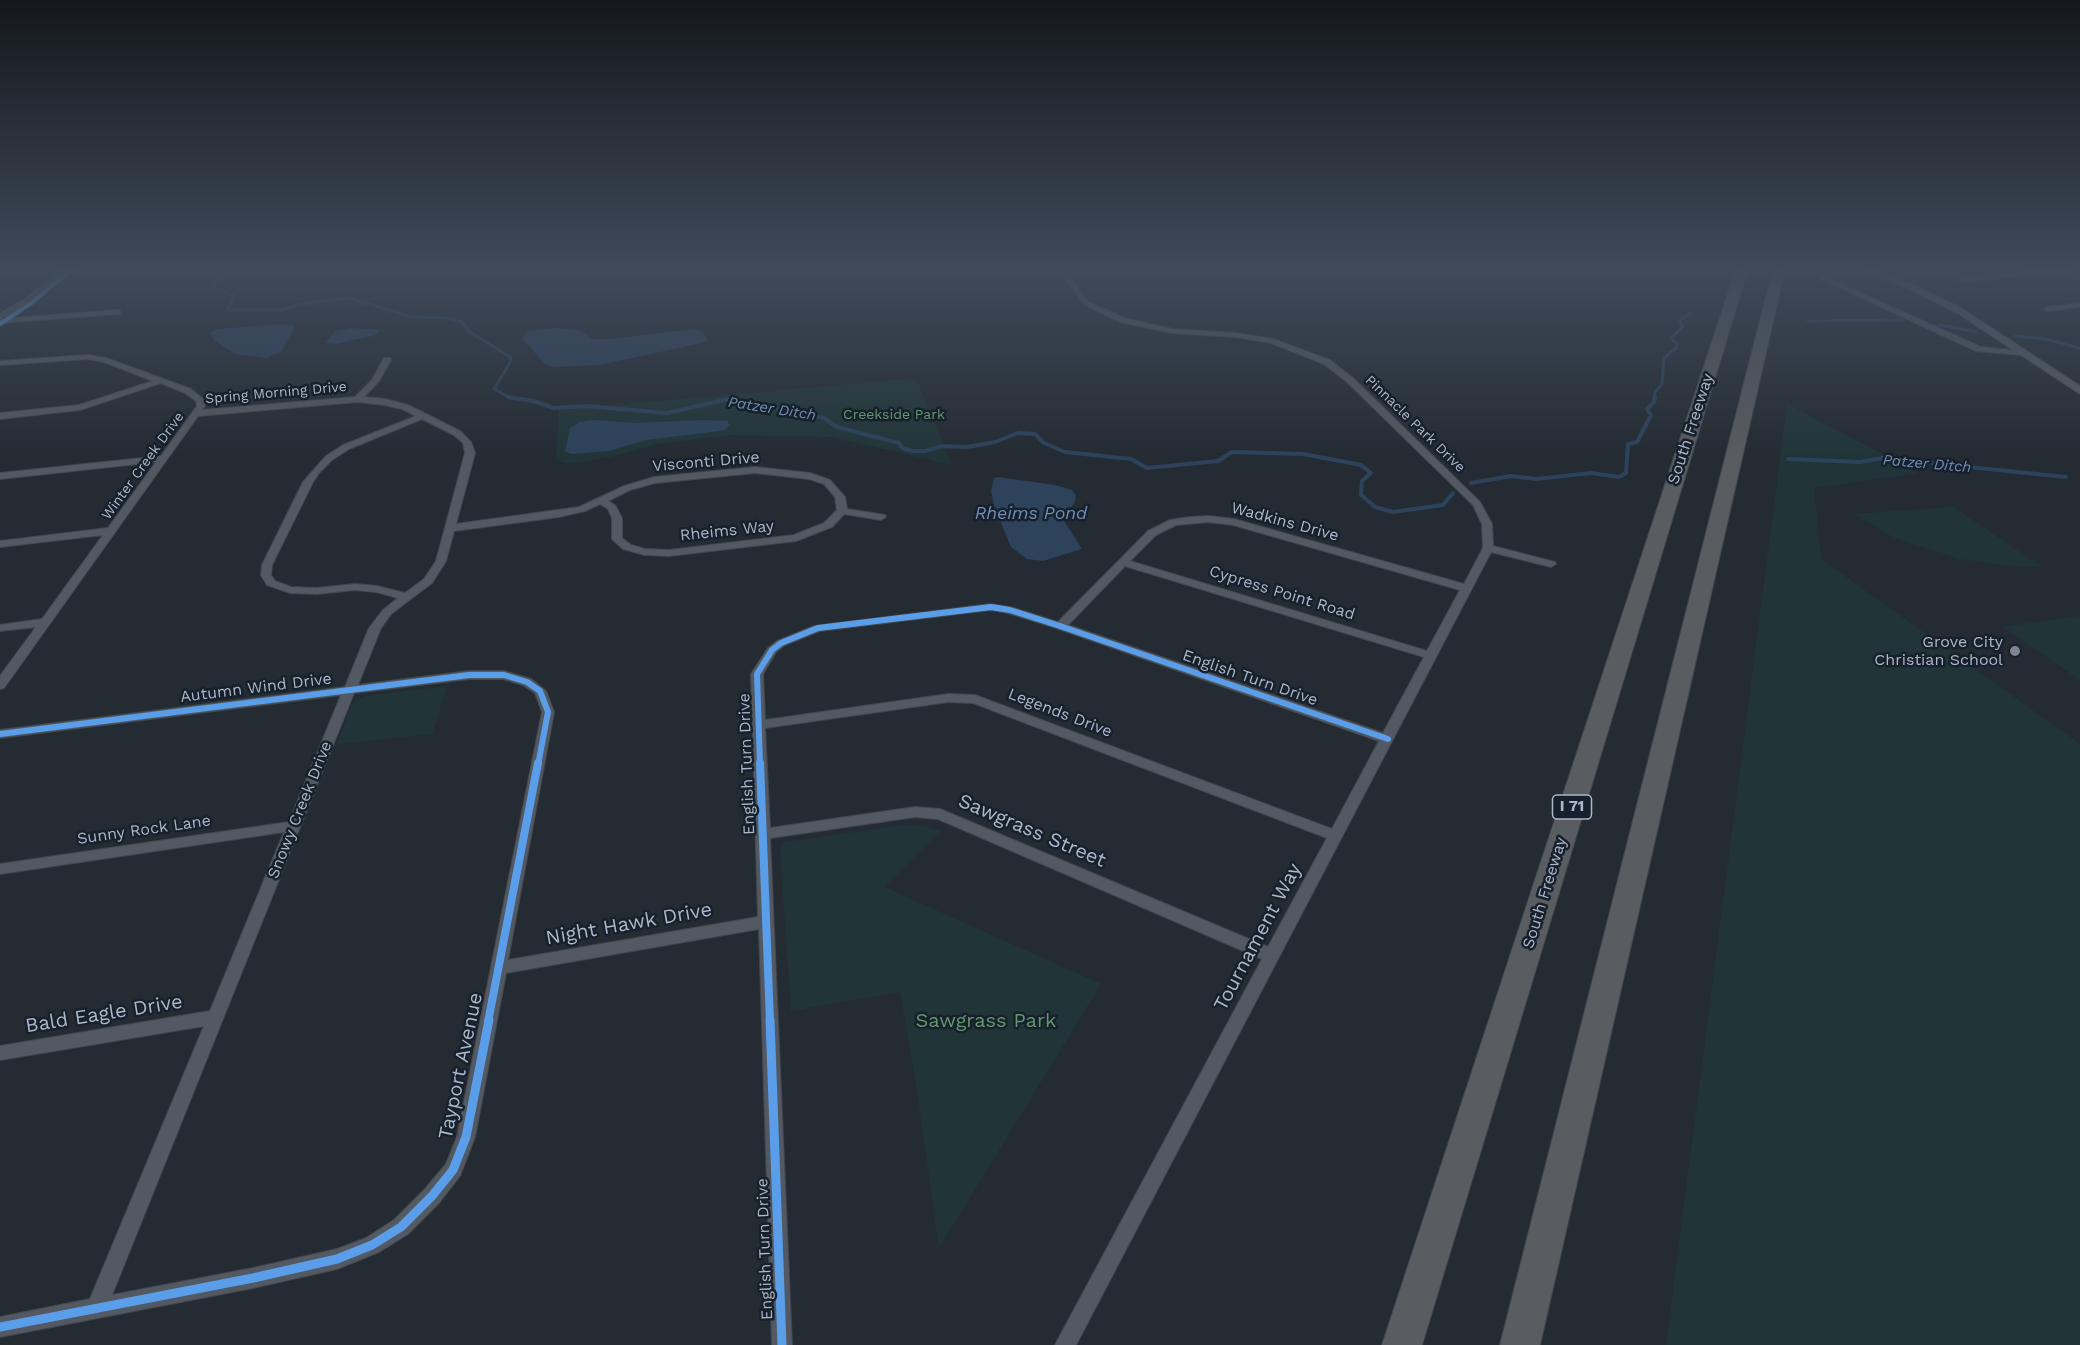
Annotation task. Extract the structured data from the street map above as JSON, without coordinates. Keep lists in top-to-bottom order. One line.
{"streets":{"highway":["South Freeway","I 71"],"street":["Spring Morning Drive","Pinnacle Park Drive","Visconti Drive","Winter Creek Drive","Wadkins Drive","Rheims Way","Cypress Point Road","English Turn Drive","Autumn Wind Drive","Legends Drive","Snowy Creek Drive","Sunny Rock Lane","Sawgrass Street","Night Hawk Drive","Tournament Way","Bald Eagle Drive","Tayport Avenue"]},"crossings":[["Spring Morning Drive","Winter Creek Drive"],["Spring Morning Drive","Snowy Creek Drive"],["Pinnacle Park Drive","Tournament Way"],["Visconti Drive","Rheims Way"],["Visconti Drive","Snowy Creek Drive"],["Wadkins Drive","Cypress Point Road"],["Wadkins Drive","English Turn Drive"],["Wadkins Drive","Tournament Way"],["Cypress Point Road","Tournament Way"],["English Turn Drive","Legends Drive"],["English Turn Drive","Sawgrass Street"],["English Turn Drive","Night Hawk Drive"],["English Turn Drive","Tournament Way"],["Autumn Wind Drive","Snowy Creek Drive"],["Autumn Wind Drive","Tayport Avenue"],["Legends Drive","Tournament Way"],["Snowy Creek Drive","Sunny Rock Lane"],["Snowy Creek Drive","Bald Eagle Drive"],["Snowy Creek Drive","Tayport Avenue"],["Sawgrass Street","Tournament Way"],["Night Hawk Drive","Tayport Avenue"]],"water":["Patzer Ditch","Rheims Pond"],"parks":["Creekside Park","Sawgrass Park"],"places":["Grove City Christian School"]}
